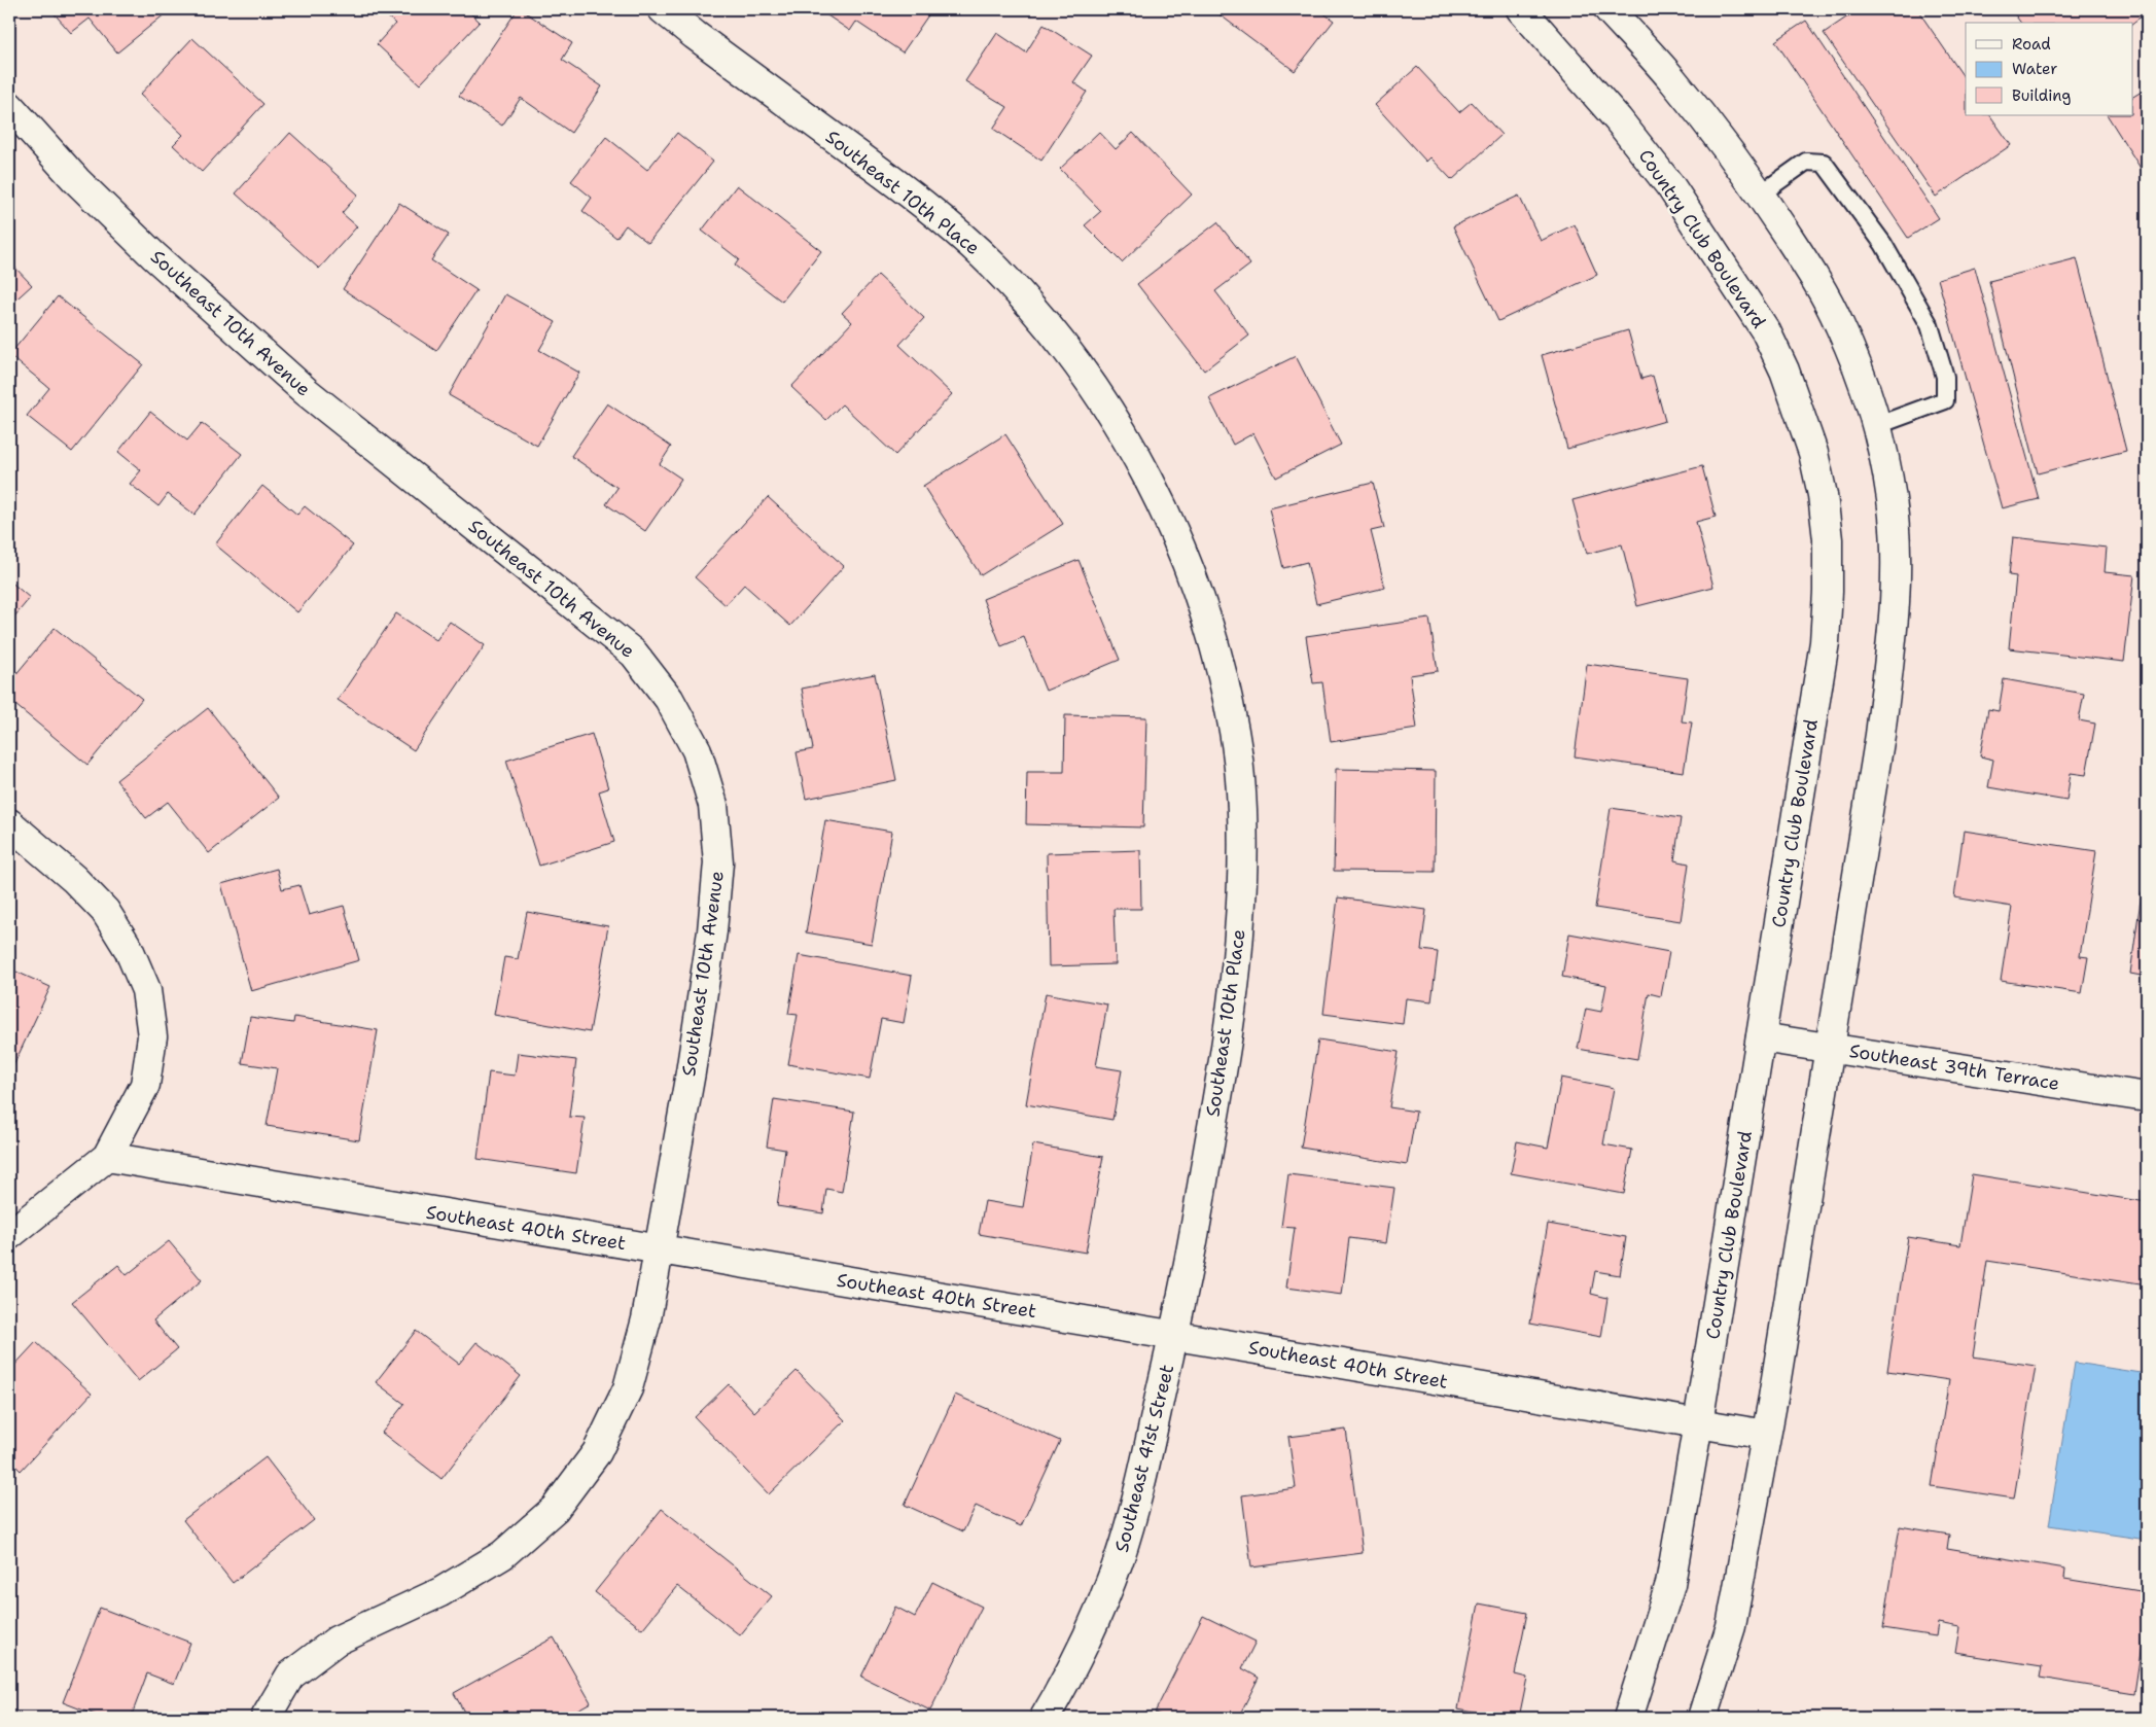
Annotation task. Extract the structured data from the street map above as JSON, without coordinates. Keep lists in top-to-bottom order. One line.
{"streets":{"street":["Southeast 10th Place","Country Club Boulevard","Southeast 10th Avenue","Southeast 39th Terrace","Southeast 40th Street","Southeast 41st Street"]},"crossings":[["Southeast 10th Place","Southeast 40th Street"],["Southeast 10th Place","Southeast 41st Street"],["Country Club Boulevard","Southeast 39th Terrace"],["Country Club Boulevard","Southeast 40th Street"],["Southeast 10th Avenue","Southeast 40th Street"],["Southeast 40th Street","Southeast 41st Street"]],"legend":["Road","Water","Building"]}
